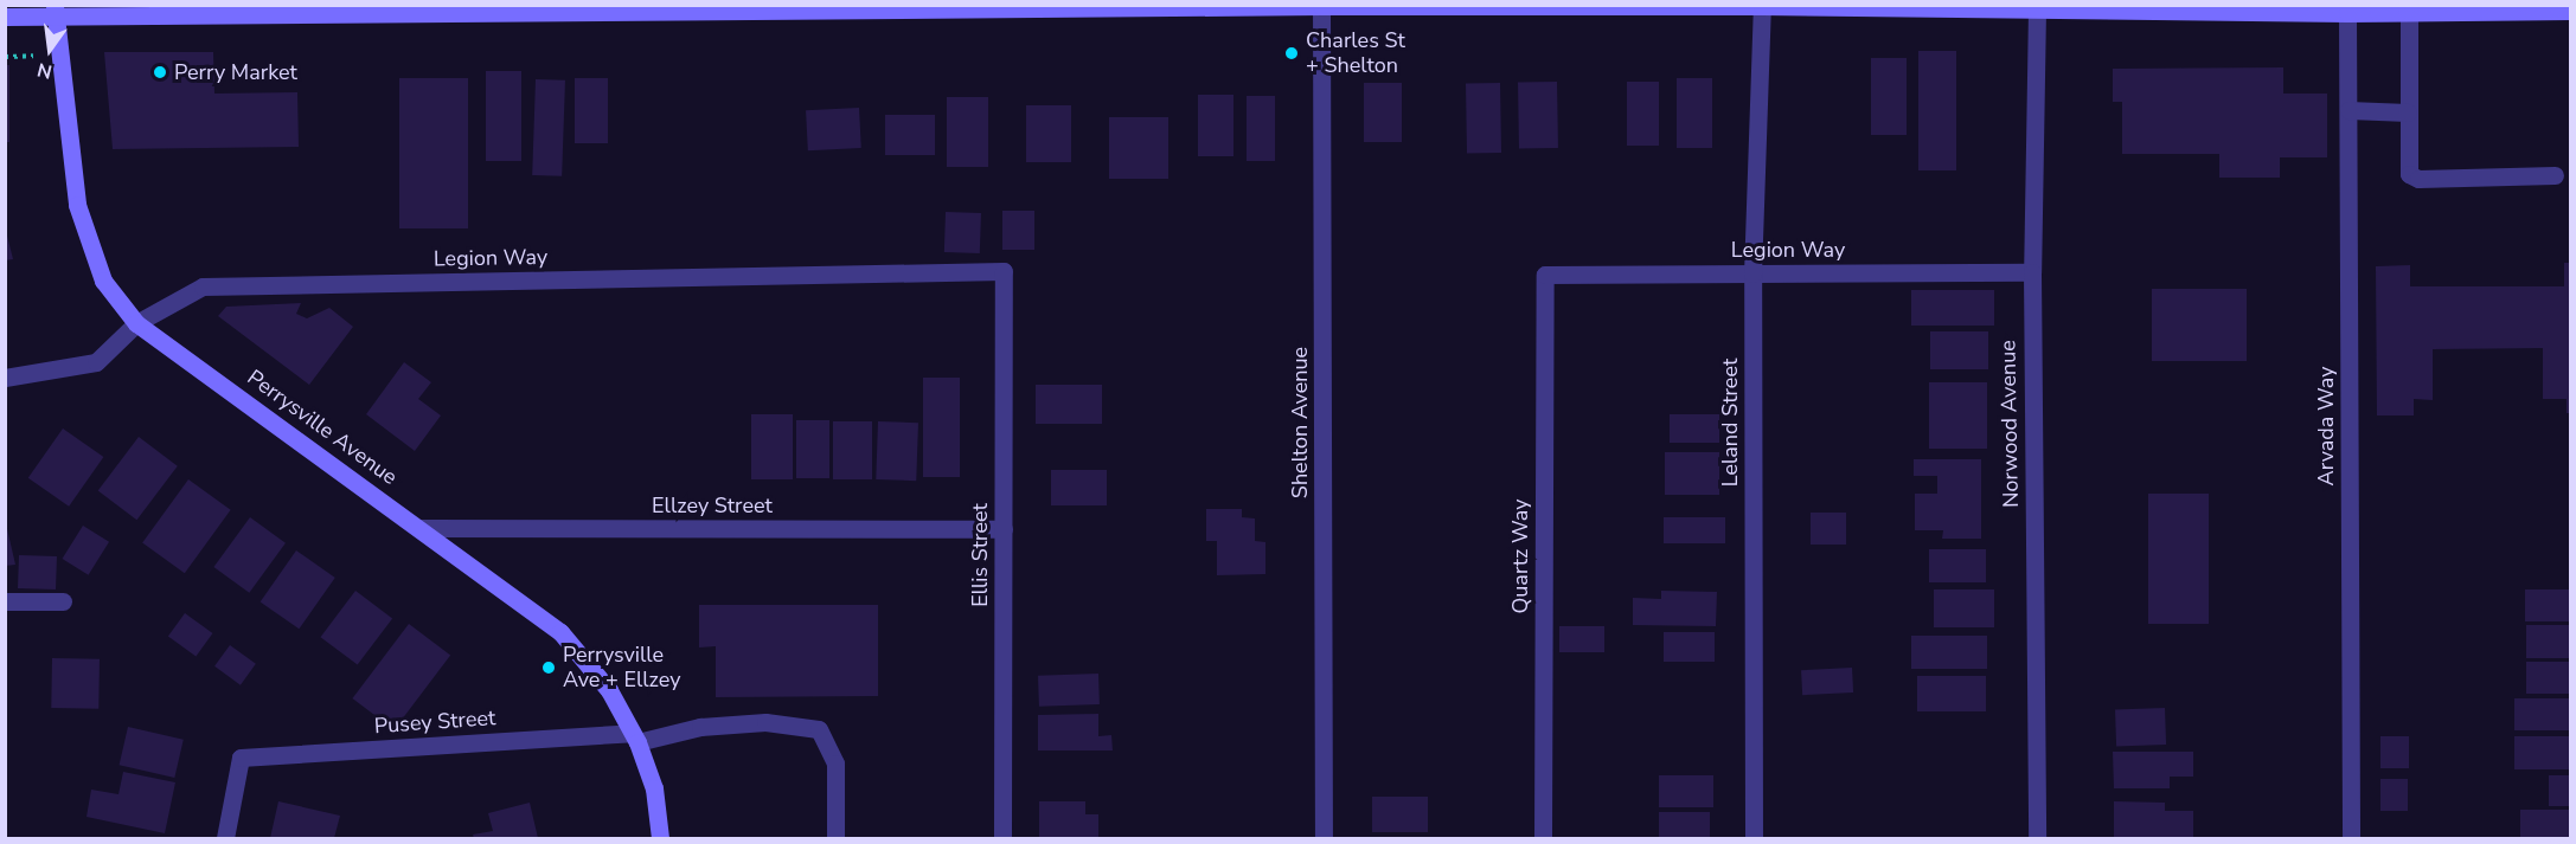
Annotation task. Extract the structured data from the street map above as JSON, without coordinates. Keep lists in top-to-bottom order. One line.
{"streets":{"street":["Legion Way","Shelton Avenue","Leland Street","Norwood Avenue","Arvada Way","Perrysville Avenue","Ellzey Street","Ellis Street","Quartz Way","Pusey Street"]},"crossings":[["Legion Way","Leland Street"],["Legion Way","Norwood Avenue"],["Legion Way","Perrysville Avenue"],["Legion Way","Ellis Street"],["Legion Way","Quartz Way"],["Perrysville Avenue","Ellzey Street"],["Perrysville Avenue","Pusey Street"],["Ellzey Street","Ellis Street"]],"places":["Charles St + Shelton","Perry Market","Perrysville Ave + Ellzey"],"north":"bottom"}
